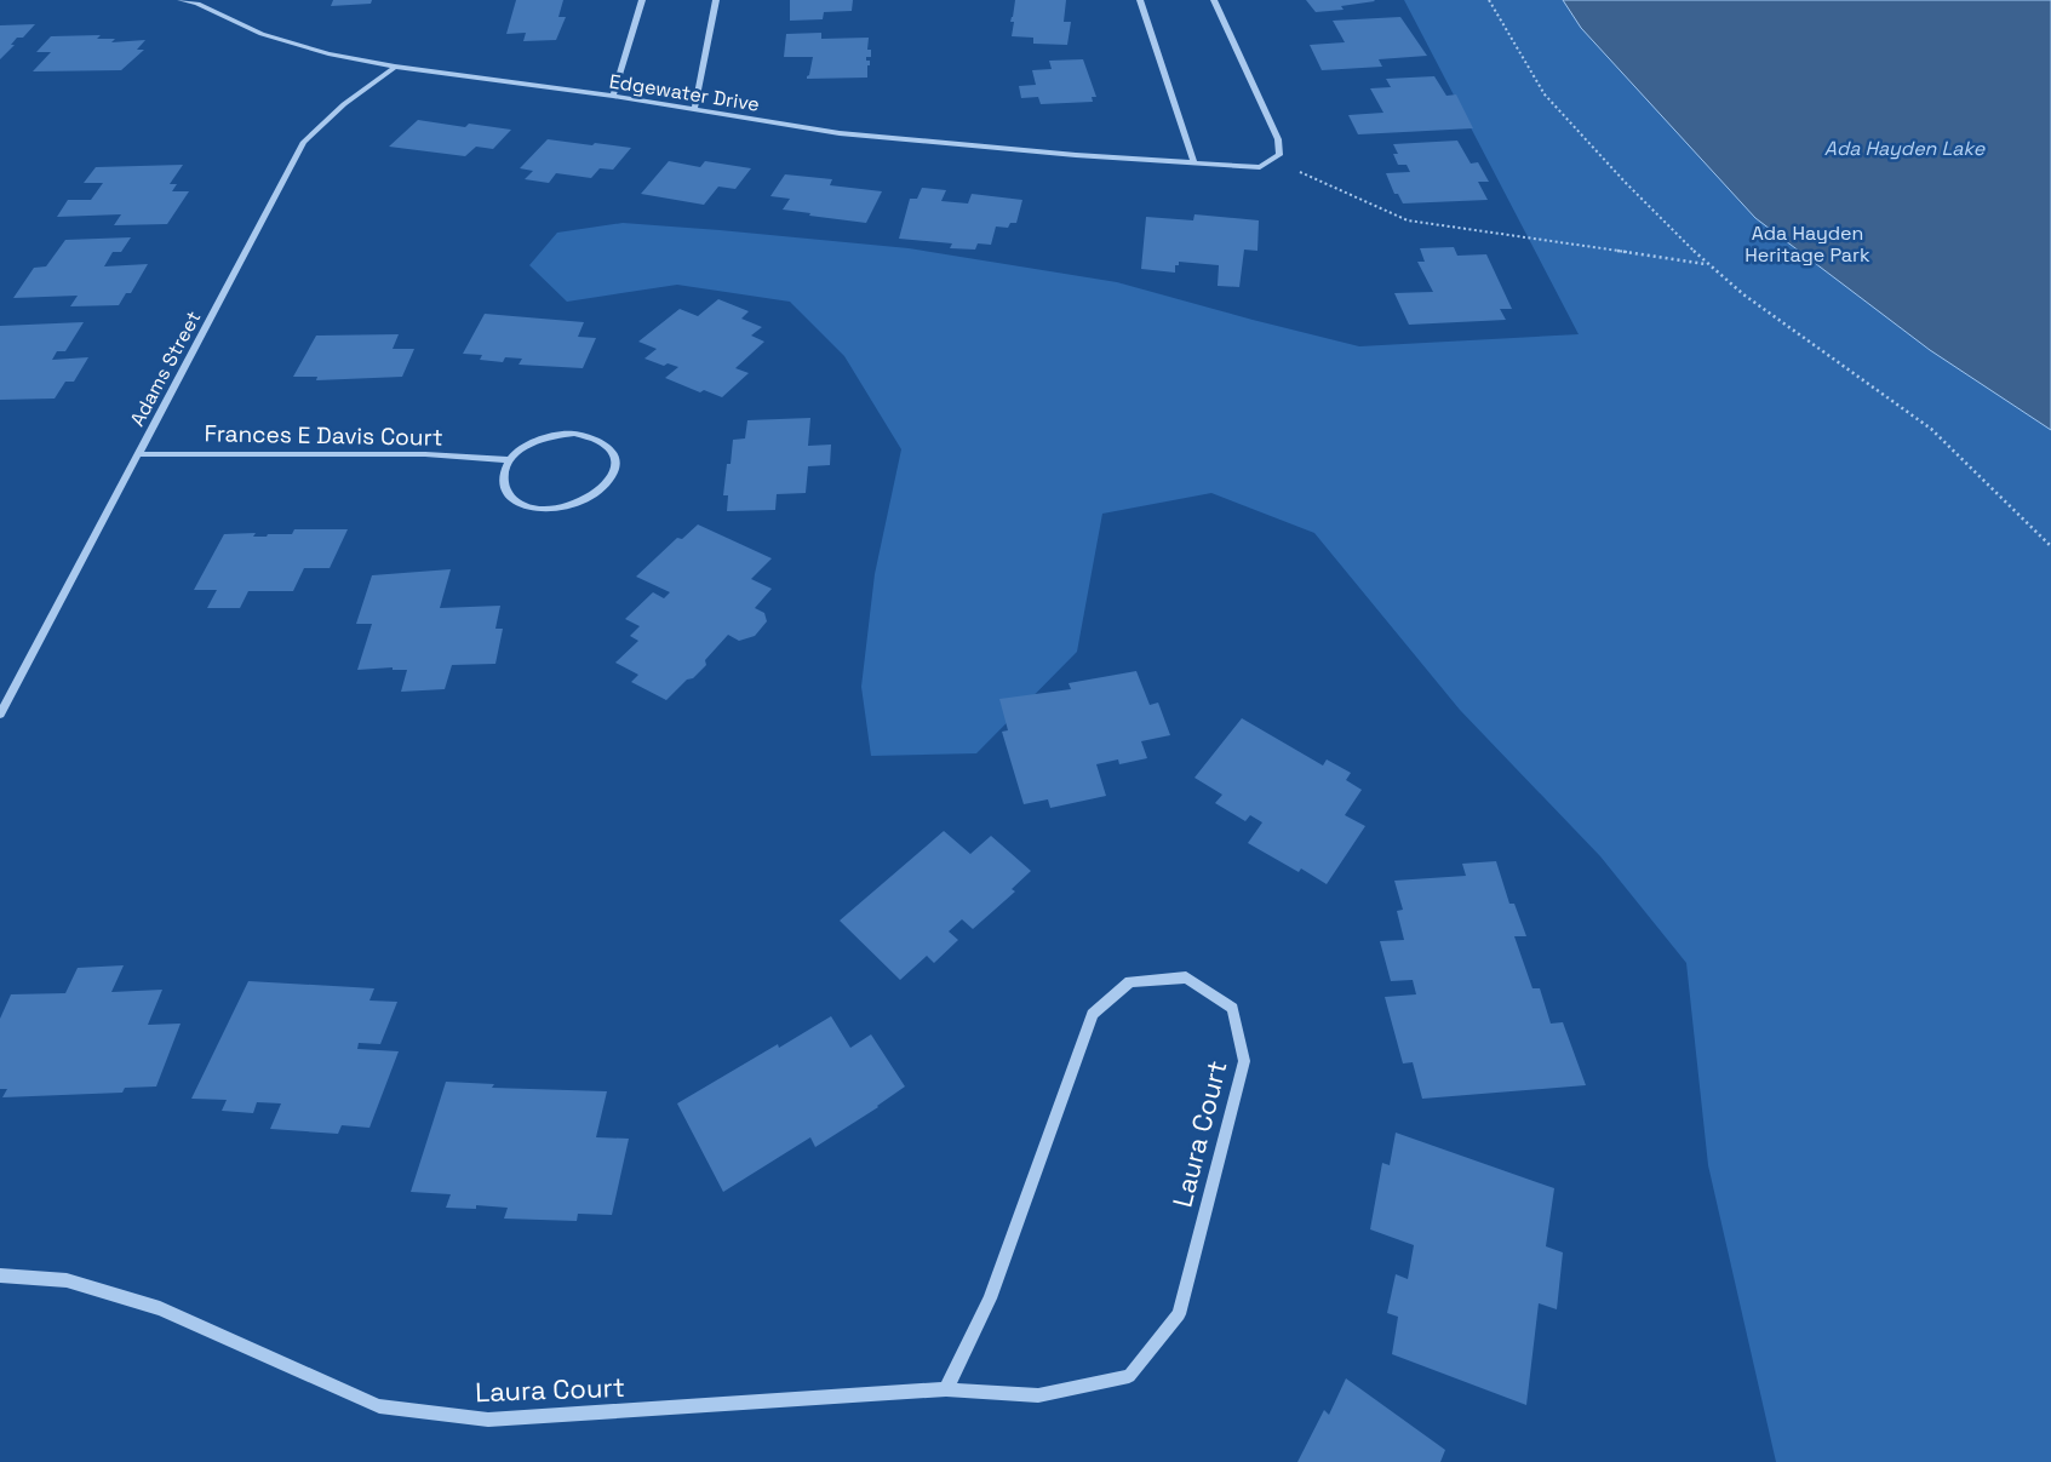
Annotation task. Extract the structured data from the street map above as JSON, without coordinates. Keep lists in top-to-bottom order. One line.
{"streets":{"street":["Edgewater Drive","Adams Street","Frances E Davis Court","Laura Court"]},"crossings":[["Edgewater Drive","Adams Street"],["Adams Street","Frances E Davis Court"]],"water":["Ada Hayden Lake"],"parks":["Ada Hayden Heritage Park"]}
